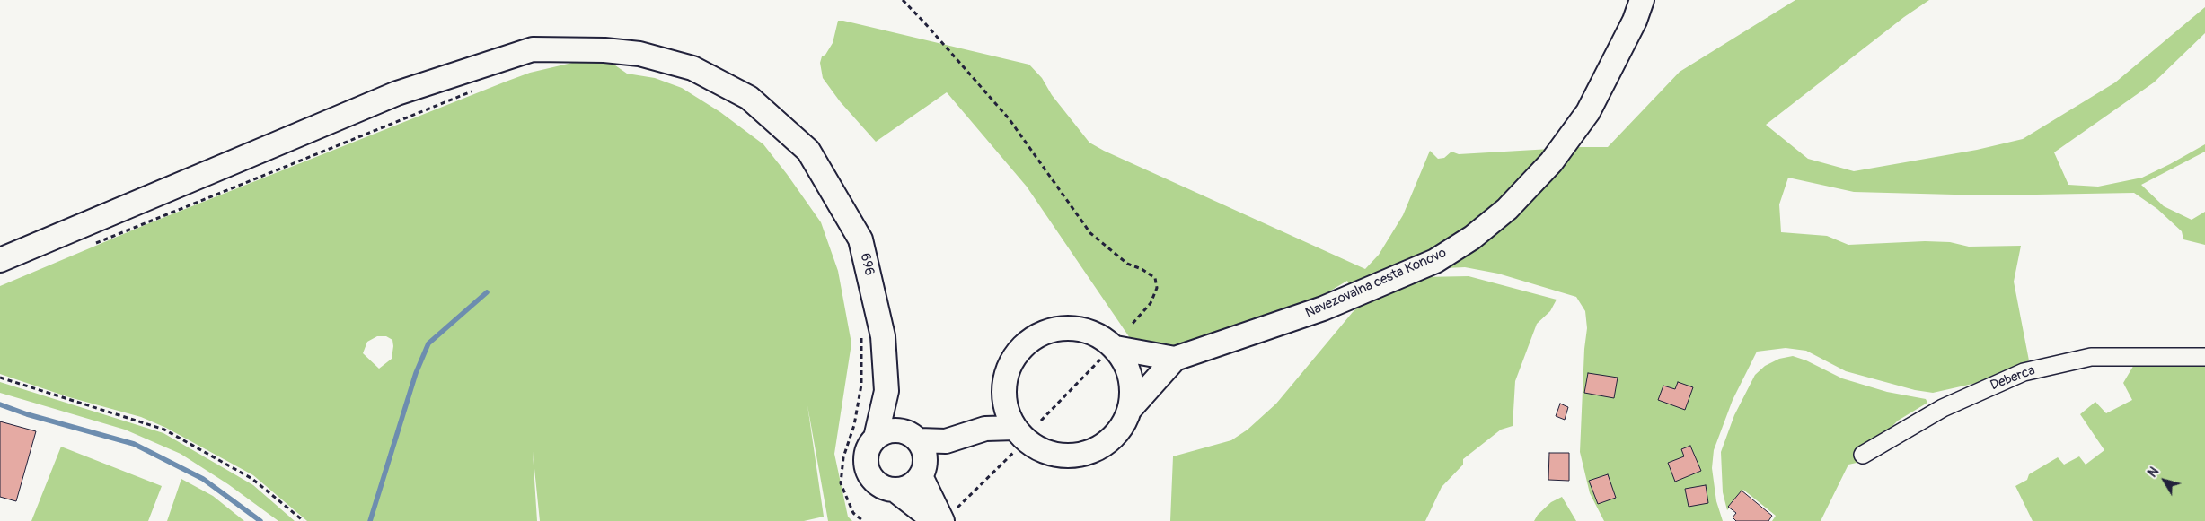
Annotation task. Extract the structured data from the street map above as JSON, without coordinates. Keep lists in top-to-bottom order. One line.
{"streets":{"main road":["696","Navezovalna cesta Konovo"],"street":["Deberca"]},"north":"top left"}
